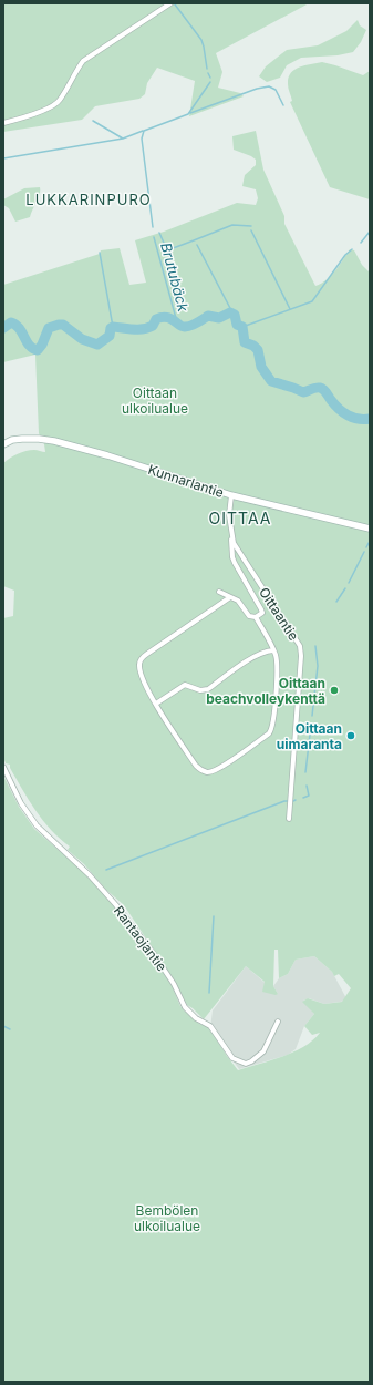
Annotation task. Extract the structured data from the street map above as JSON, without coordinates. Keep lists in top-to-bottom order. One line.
{"streets":{"main road":["Kunnarlantie"],"street":["Oittaantie","Rantaojantie"]},"crossings":[["Kunnarlantie","Oittaantie"]],"districts":["LUKKARINPURO","OITTAA"],"water":["Brutubäck"],"parks":["Oittaan ulkoilualue","Bembölen ulkoilualue"],"places":["Oittaan beachvolleykenttä","Oittaan uimaranta"]}
